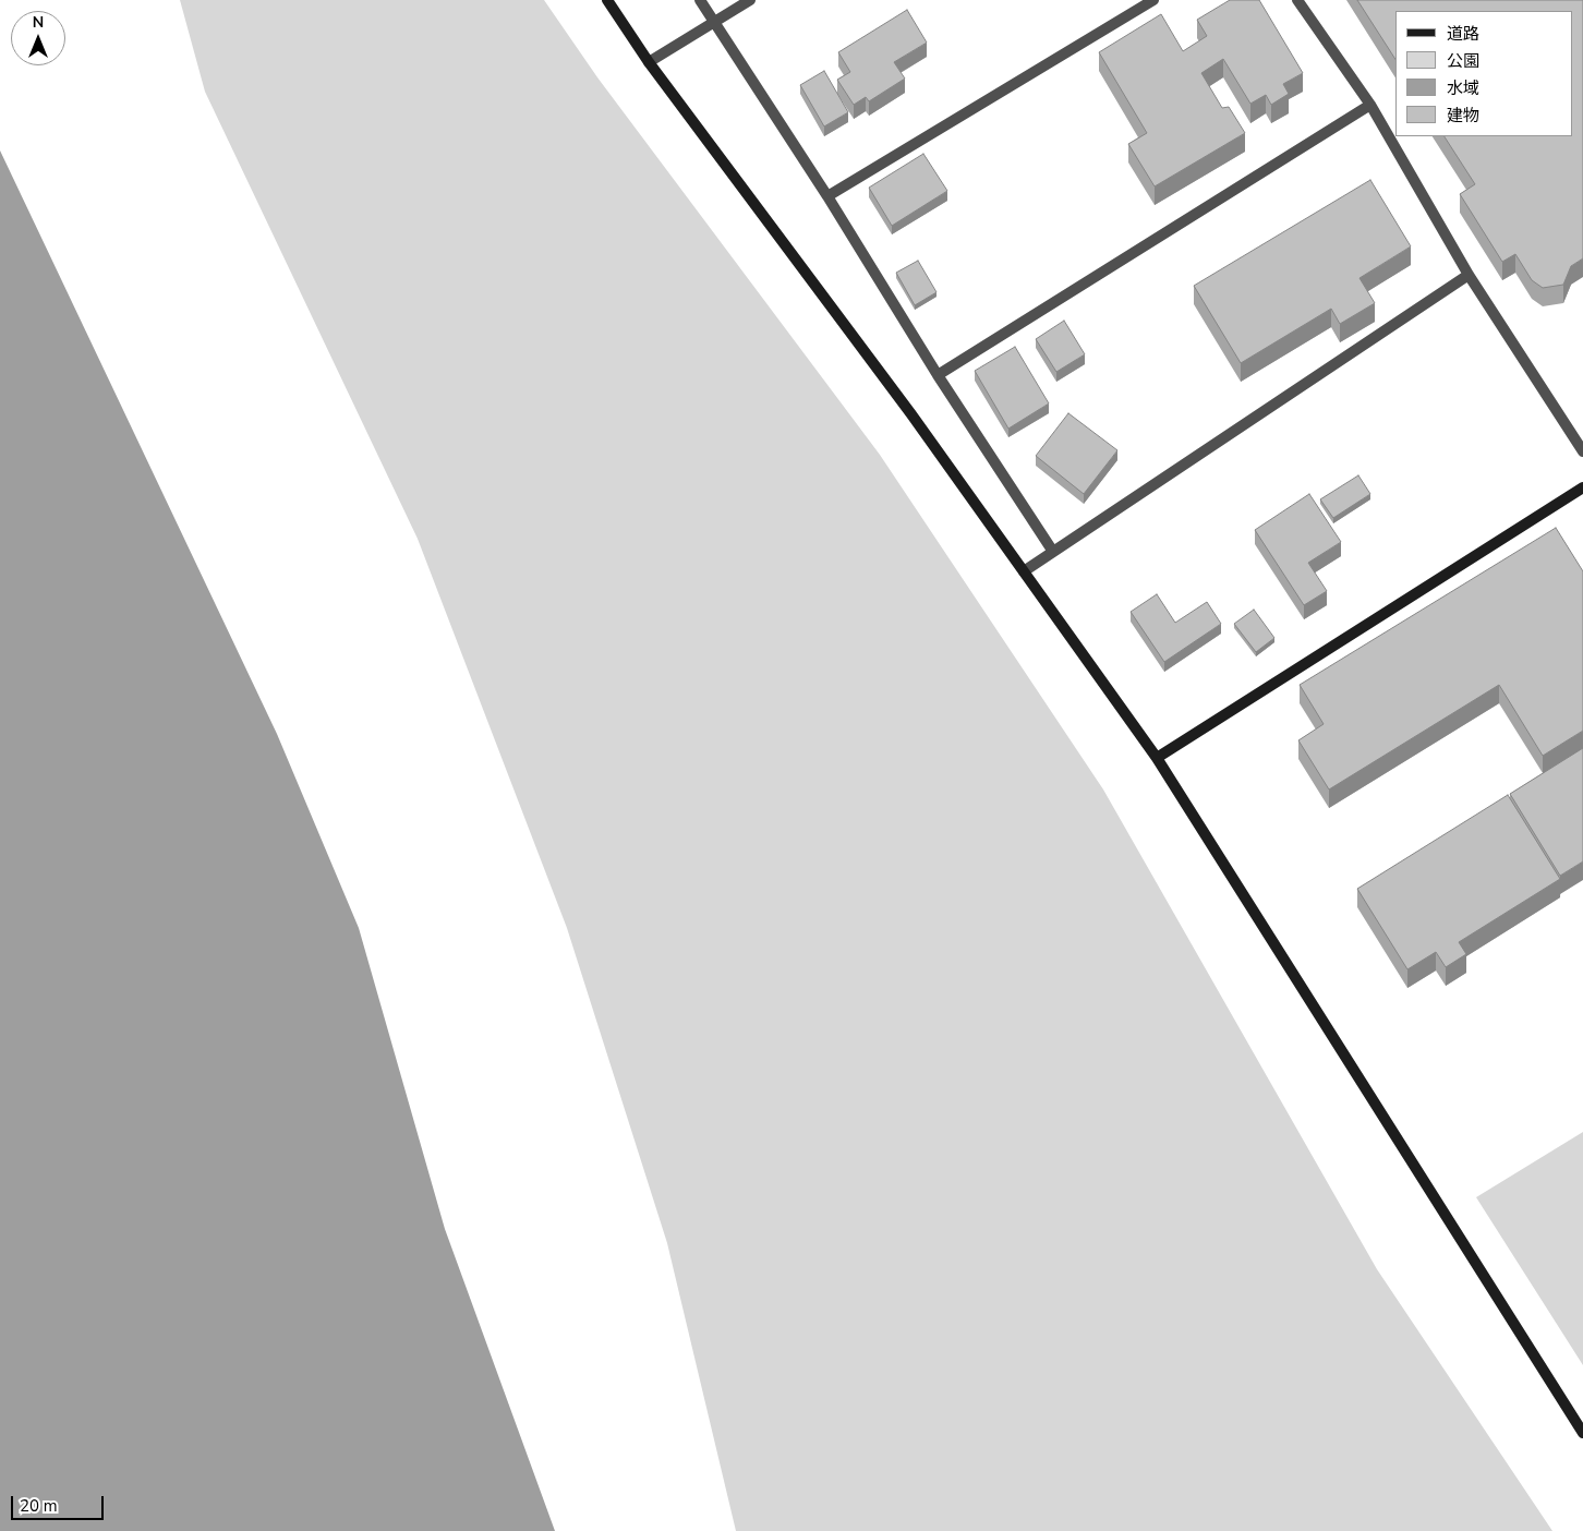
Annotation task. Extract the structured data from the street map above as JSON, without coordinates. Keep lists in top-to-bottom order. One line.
{"legend":["道路","公園","水域","建物"],"scale_bar":"20 m","north":"top"}
